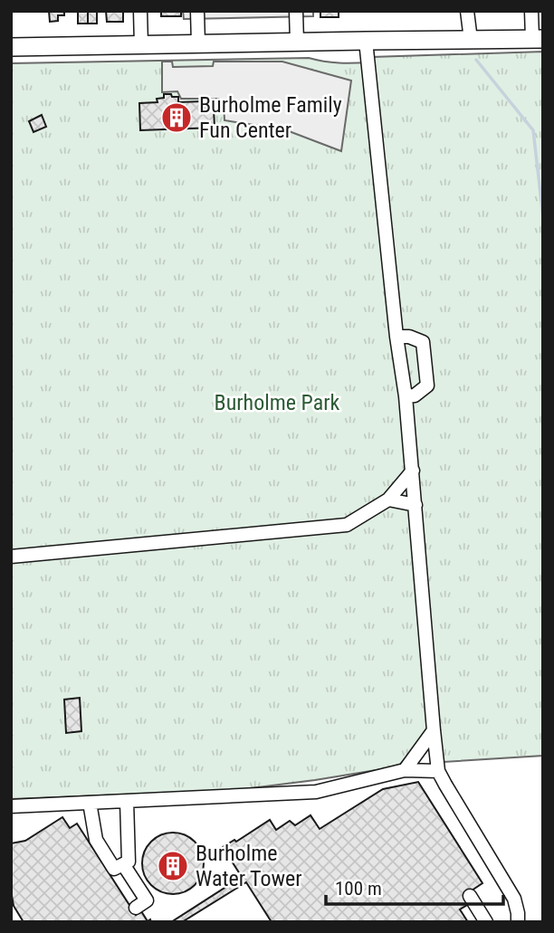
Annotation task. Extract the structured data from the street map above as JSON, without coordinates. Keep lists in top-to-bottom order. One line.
{"parks":["Burholme Park"],"places":{"building":["Burholme Family Fun Center","Burholme Water Tower"]},"scale_bar":"100 m"}
